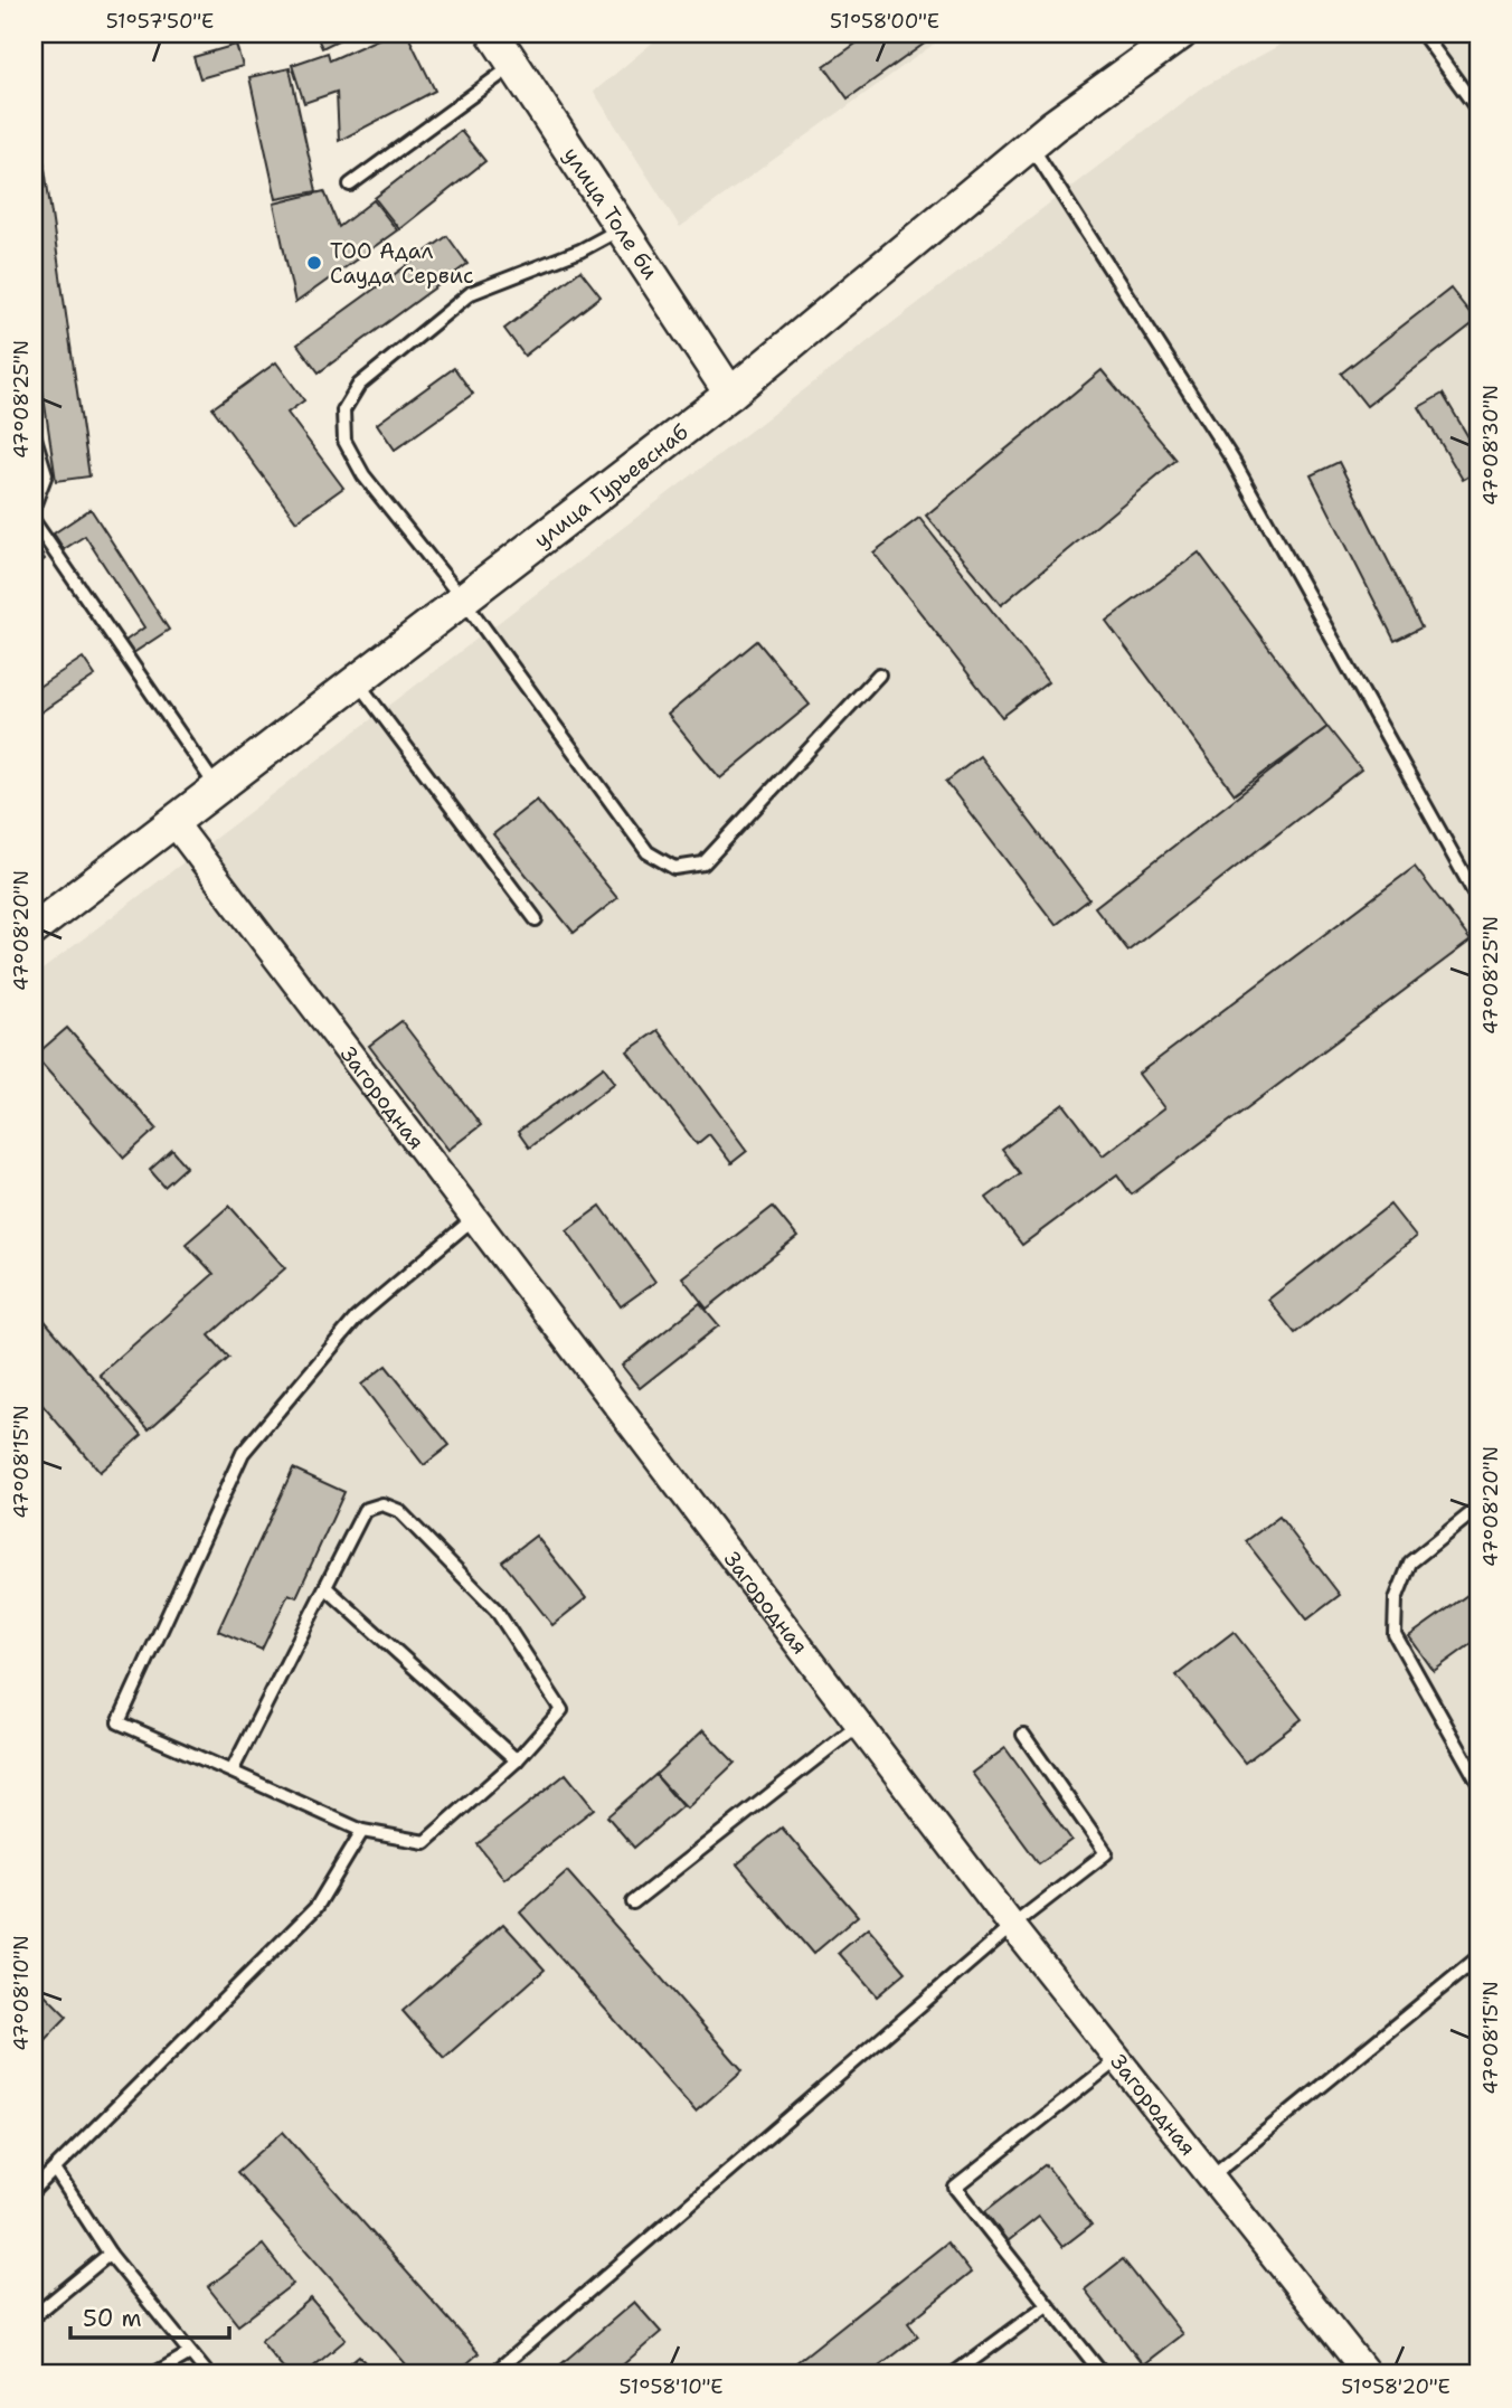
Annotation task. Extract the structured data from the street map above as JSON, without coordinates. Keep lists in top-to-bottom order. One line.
{"streets":{"street":["улица Толе би","улица Гурьевснаб","Загородная"]},"crossings":[["улица Толе би","улица Гурьевснаб"],["улица Гурьевснаб","Загородная"]],"places":["ТОО Адал Сауда Сервис"],"scale_bar":"50 m","coordinates":["51°57'50\"E","51°58'00\"E","47°08'25\"N","47°08'30\"N","47°08'20\"N","47°08'15\"N","47°08'10\"N","51°58'10\"E","51°58'20\"E"]}
